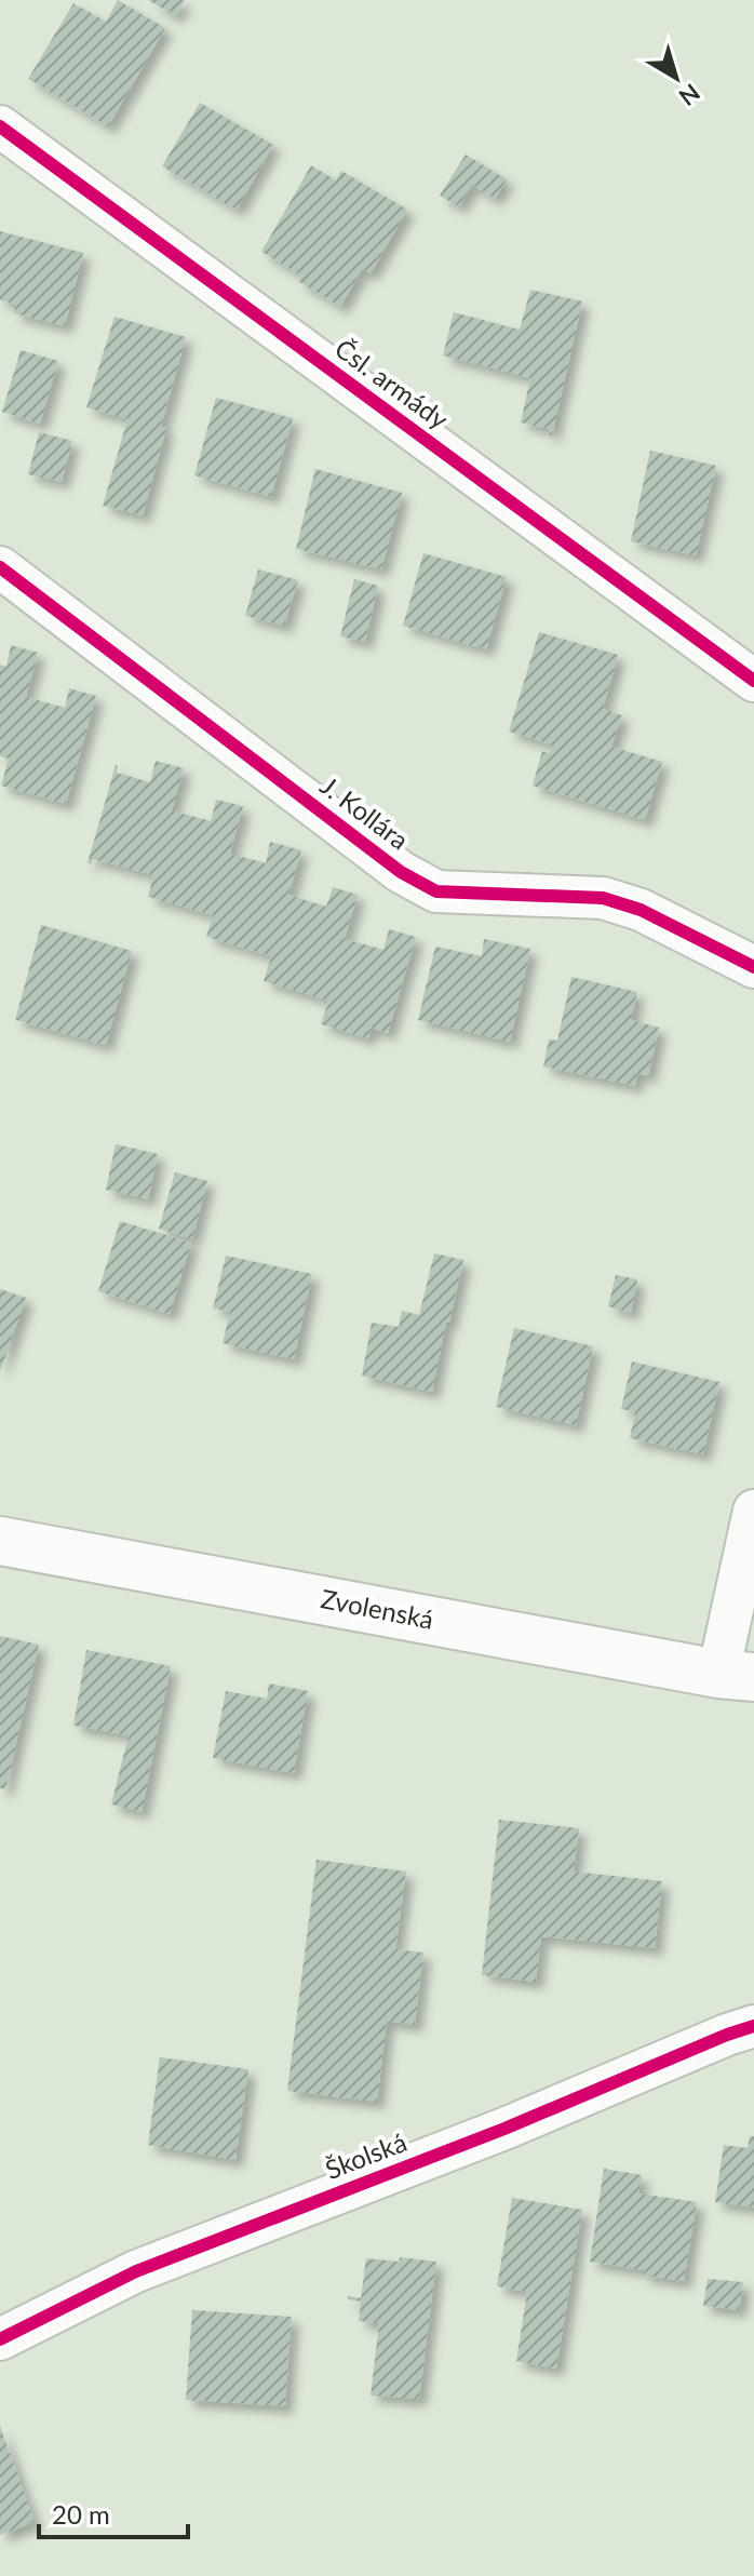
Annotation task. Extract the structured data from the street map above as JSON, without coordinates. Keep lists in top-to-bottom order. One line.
{"streets":{"street":["Čsl. armády","J. Kollára","Zvolenská","Školská"]},"scale_bar":"20 m","north":"bottom right"}
